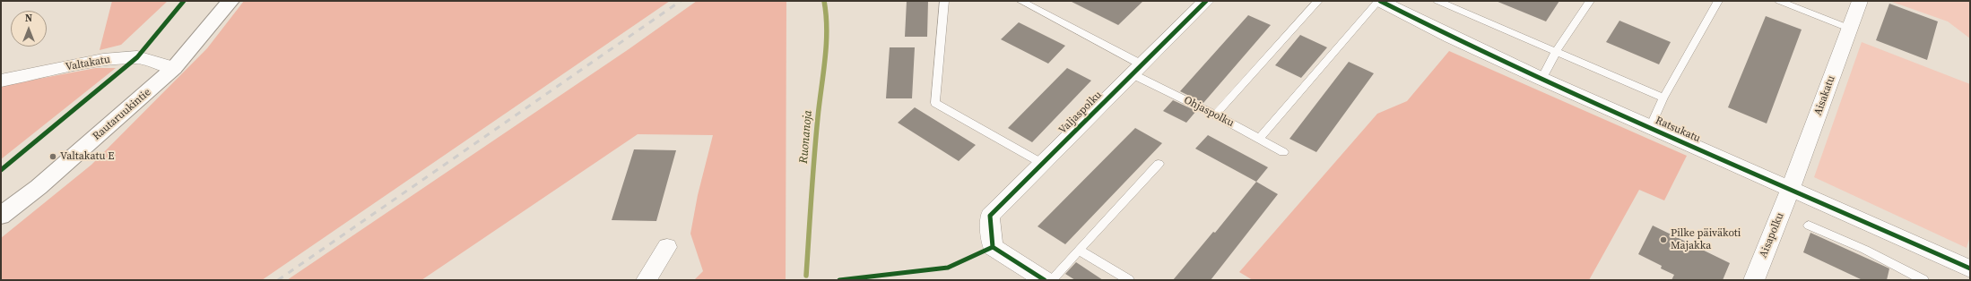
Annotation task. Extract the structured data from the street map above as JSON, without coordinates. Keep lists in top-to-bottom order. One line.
{"streets":{"main road":["Rautaruukintie"],"street":["Valtakatu","Aisakatu","Valjaspolku","Ratsukatu","Aisapolku"],"lane":["Ohjaspolku"]},"crossings":[["Valtakatu","Rautaruukintie"],["Aisakatu","Ratsukatu"],["Aisakatu","Aisapolku"],["Ohjaspolku","Valjaspolku"],["Ratsukatu","Aisapolku"]],"water":["Ruonanoja"],"places":["Valtakatu E","Pilke päiväkoti Majakka"],"north":"top"}
